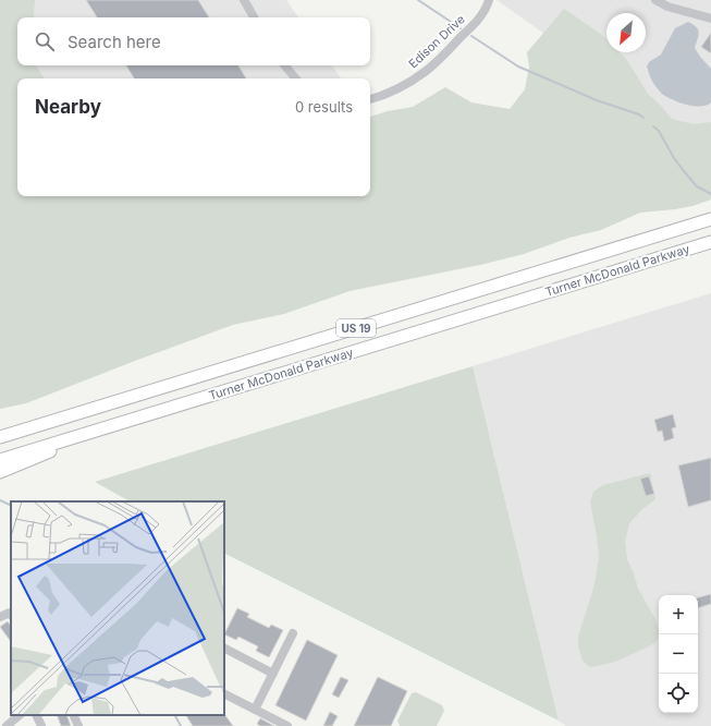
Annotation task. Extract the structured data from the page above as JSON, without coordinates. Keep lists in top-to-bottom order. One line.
{"streets":{"highway":["Turner McDonald Parkway","US 19"],"street":["Edison Drive"]},"north":"bottom left","page":{"search":"Search here","heading":["Nearby","0 results"],"map_buttons":["+","−"]}}
